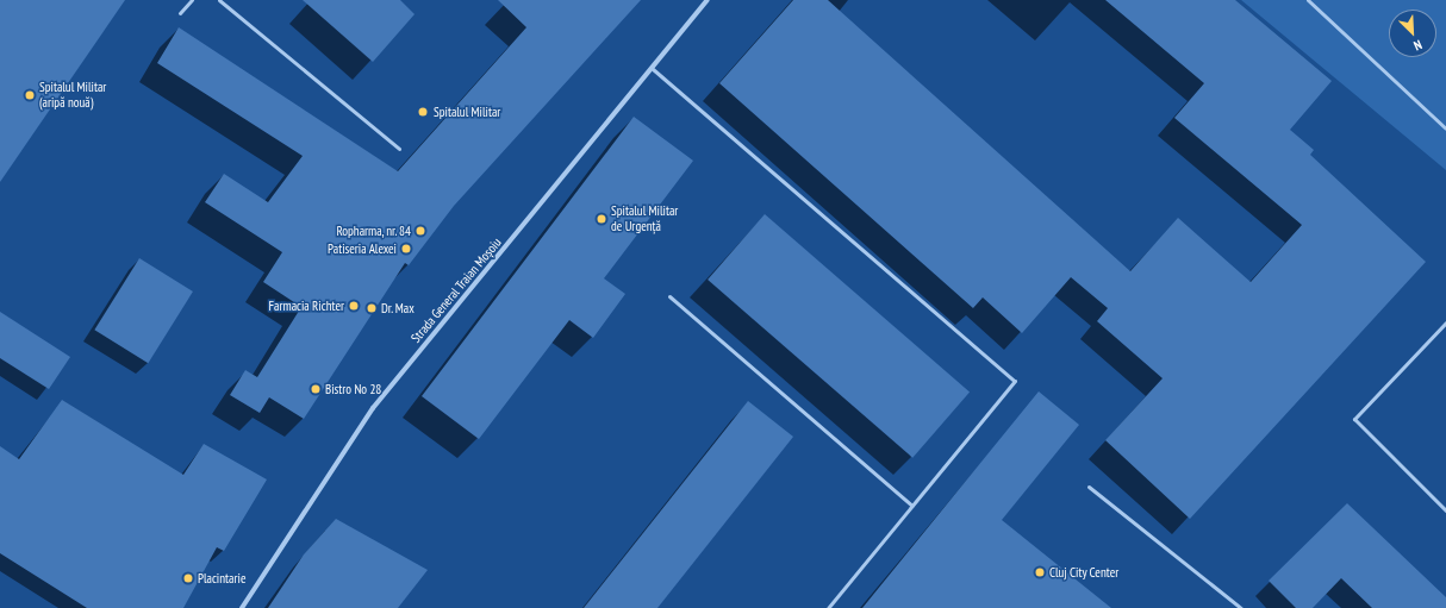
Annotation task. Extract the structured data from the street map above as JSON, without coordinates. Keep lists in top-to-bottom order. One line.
{"streets":{"street":["Strada General Traian Moșoiu"]},"places":["Spitalul Militar (aripă nouă)","Spitalul Militar","Spitalul Militar de Urgență","Ropharma, nr. 84","Patiseria Alexei","Farmacia Richter","Dr. Max","Bistro No 28","Cluj City Center","Placintarie"],"north":"bottom right"}
